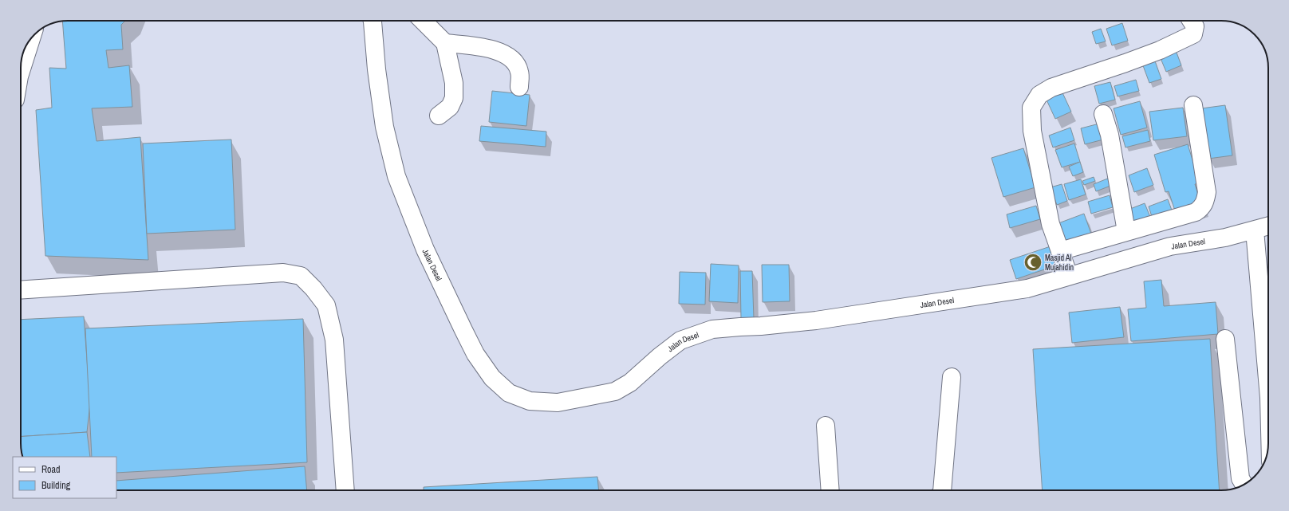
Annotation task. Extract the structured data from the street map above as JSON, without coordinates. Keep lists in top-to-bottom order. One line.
{"streets":{"street":["Jalan Desel"]},"places":{"mosque":["Masjid Al Mujahidin"]},"legend":["Road","Building"]}
